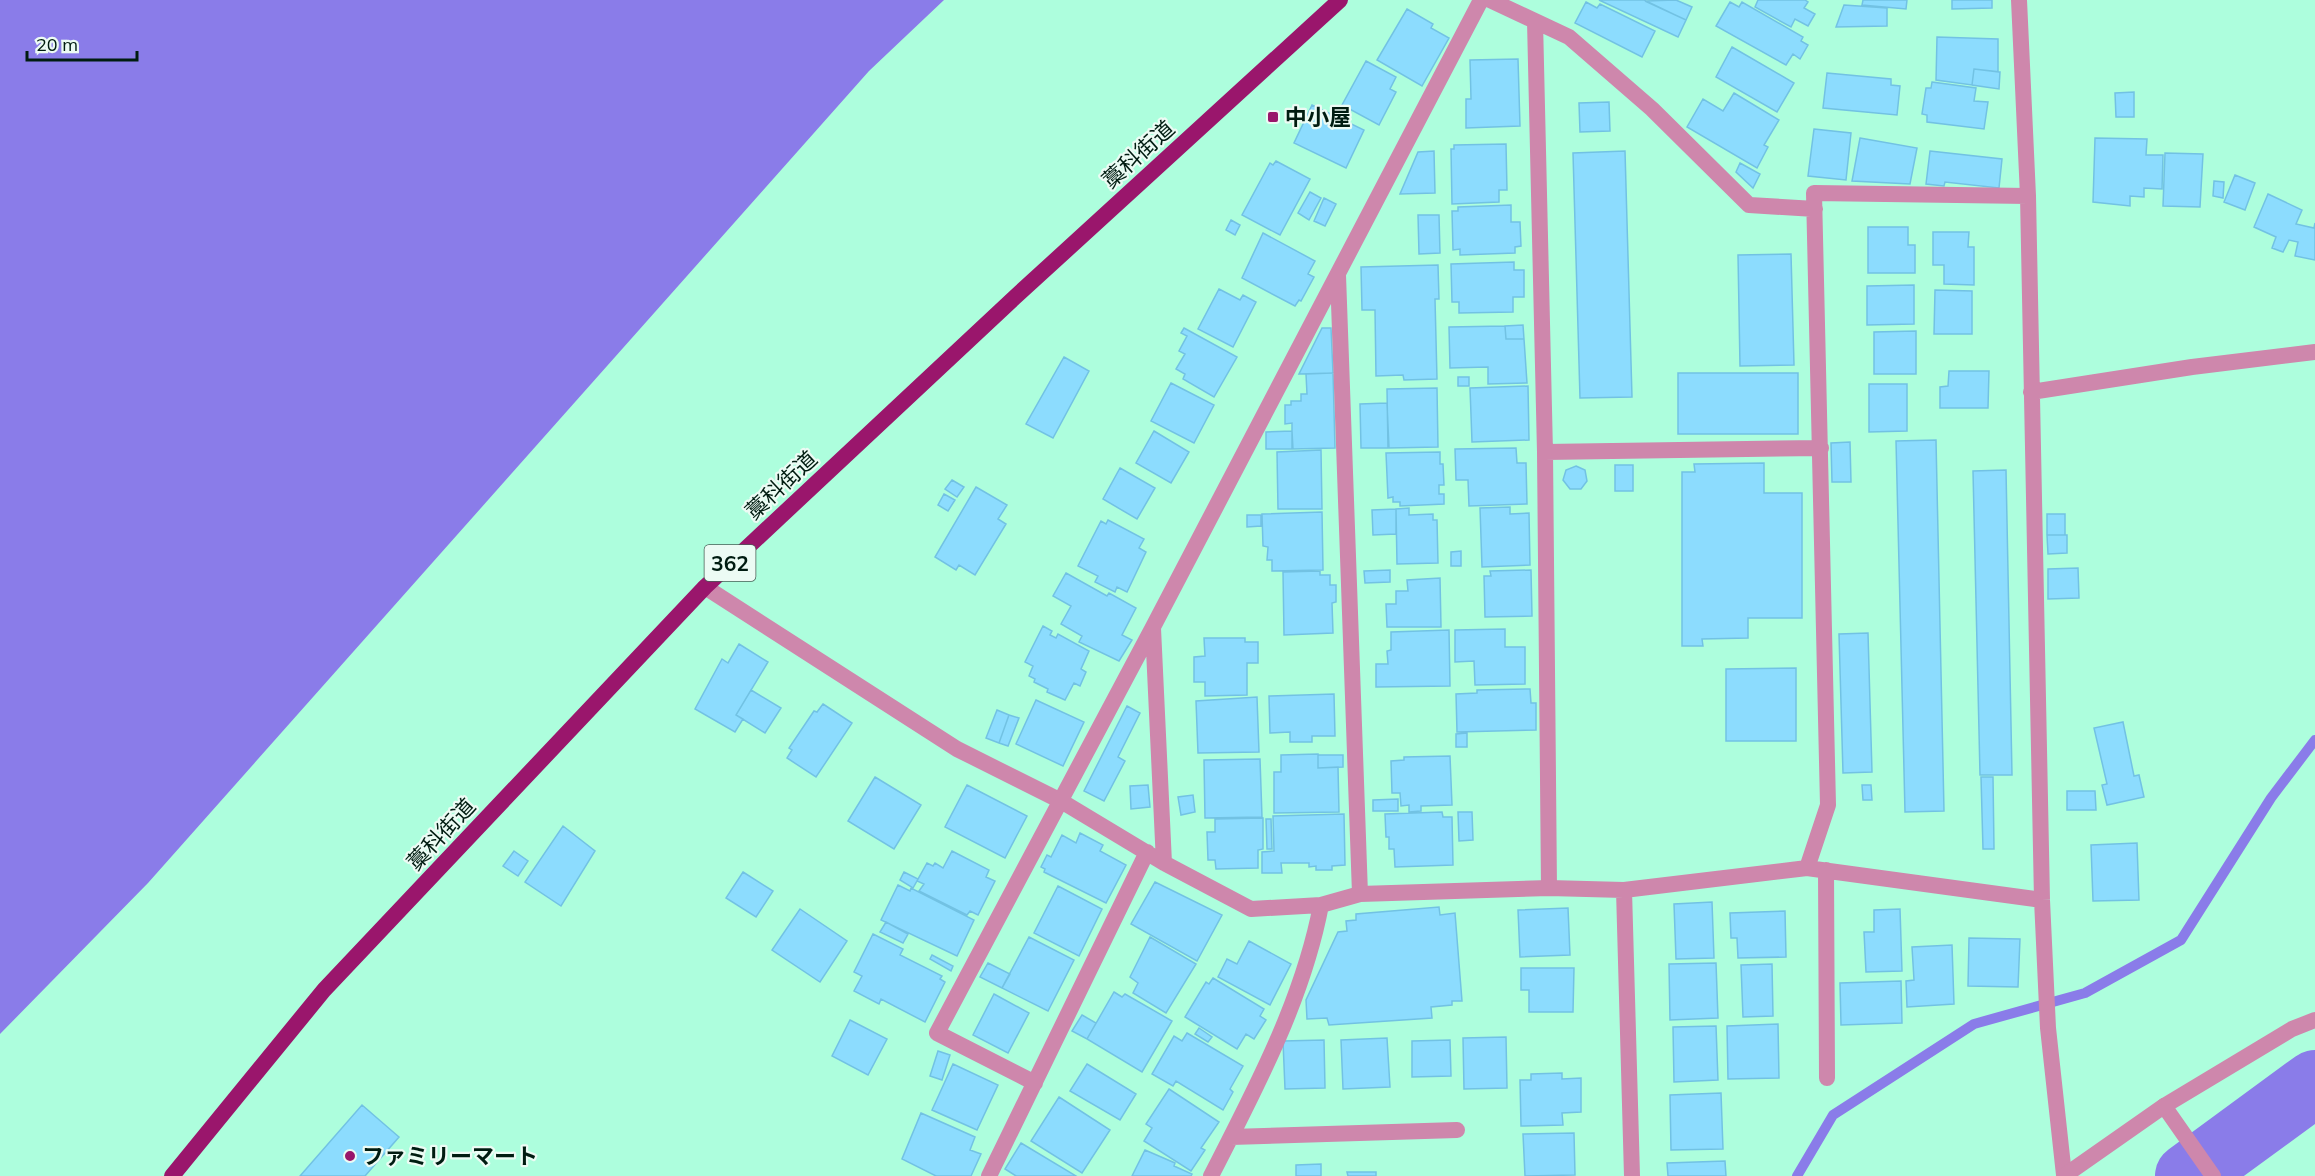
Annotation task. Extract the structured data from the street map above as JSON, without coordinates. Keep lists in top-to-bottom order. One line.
{"streets":{"highway":["藁科街道","362"]},"places":{"transit":["中小屋"],"other":["ファミリーマート"]},"scale_bar":"20 m"}
